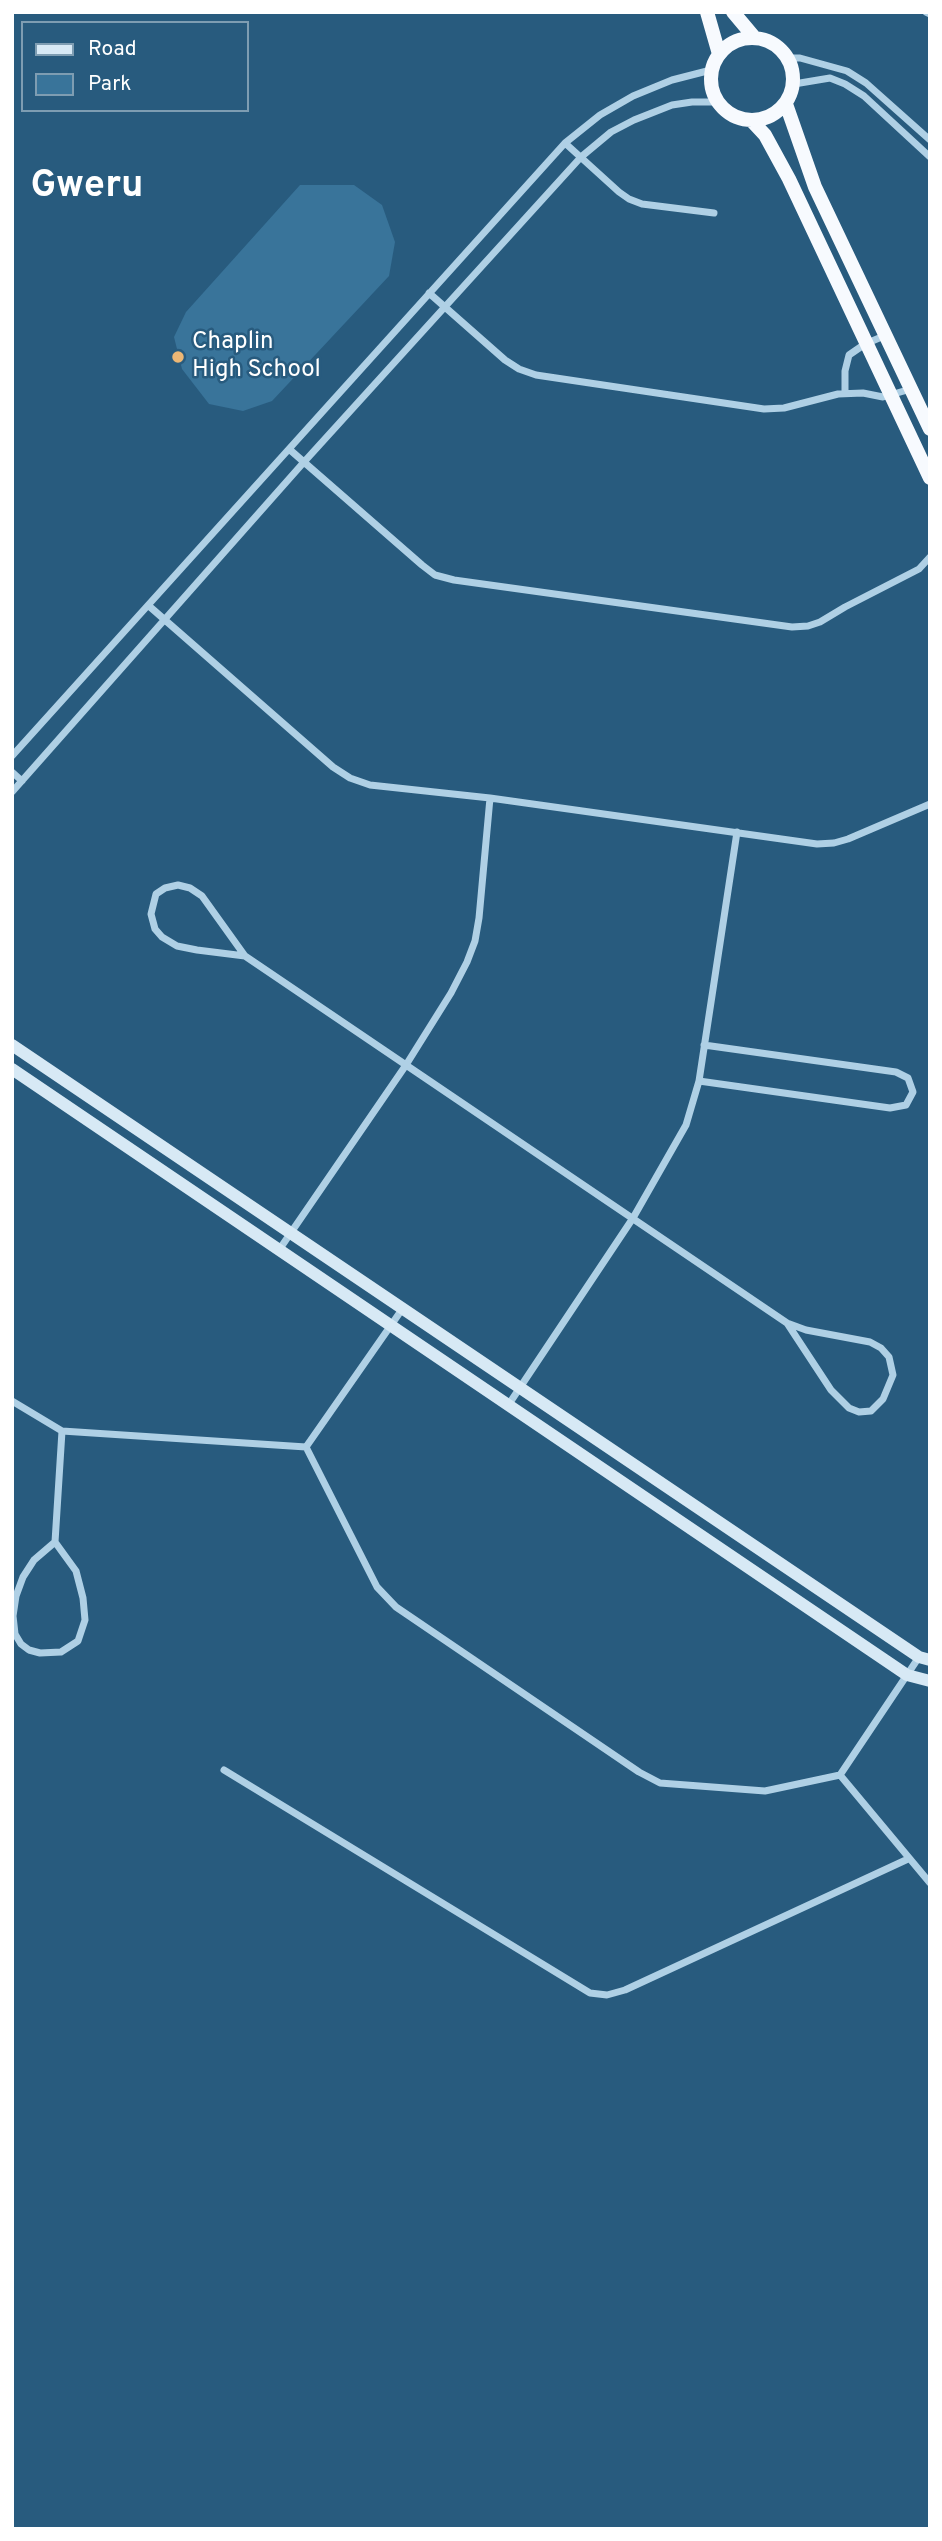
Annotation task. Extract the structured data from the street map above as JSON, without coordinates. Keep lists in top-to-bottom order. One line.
{"districts":["Gweru"],"places":["Chaplin High School"],"legend":["Road","Park"]}
